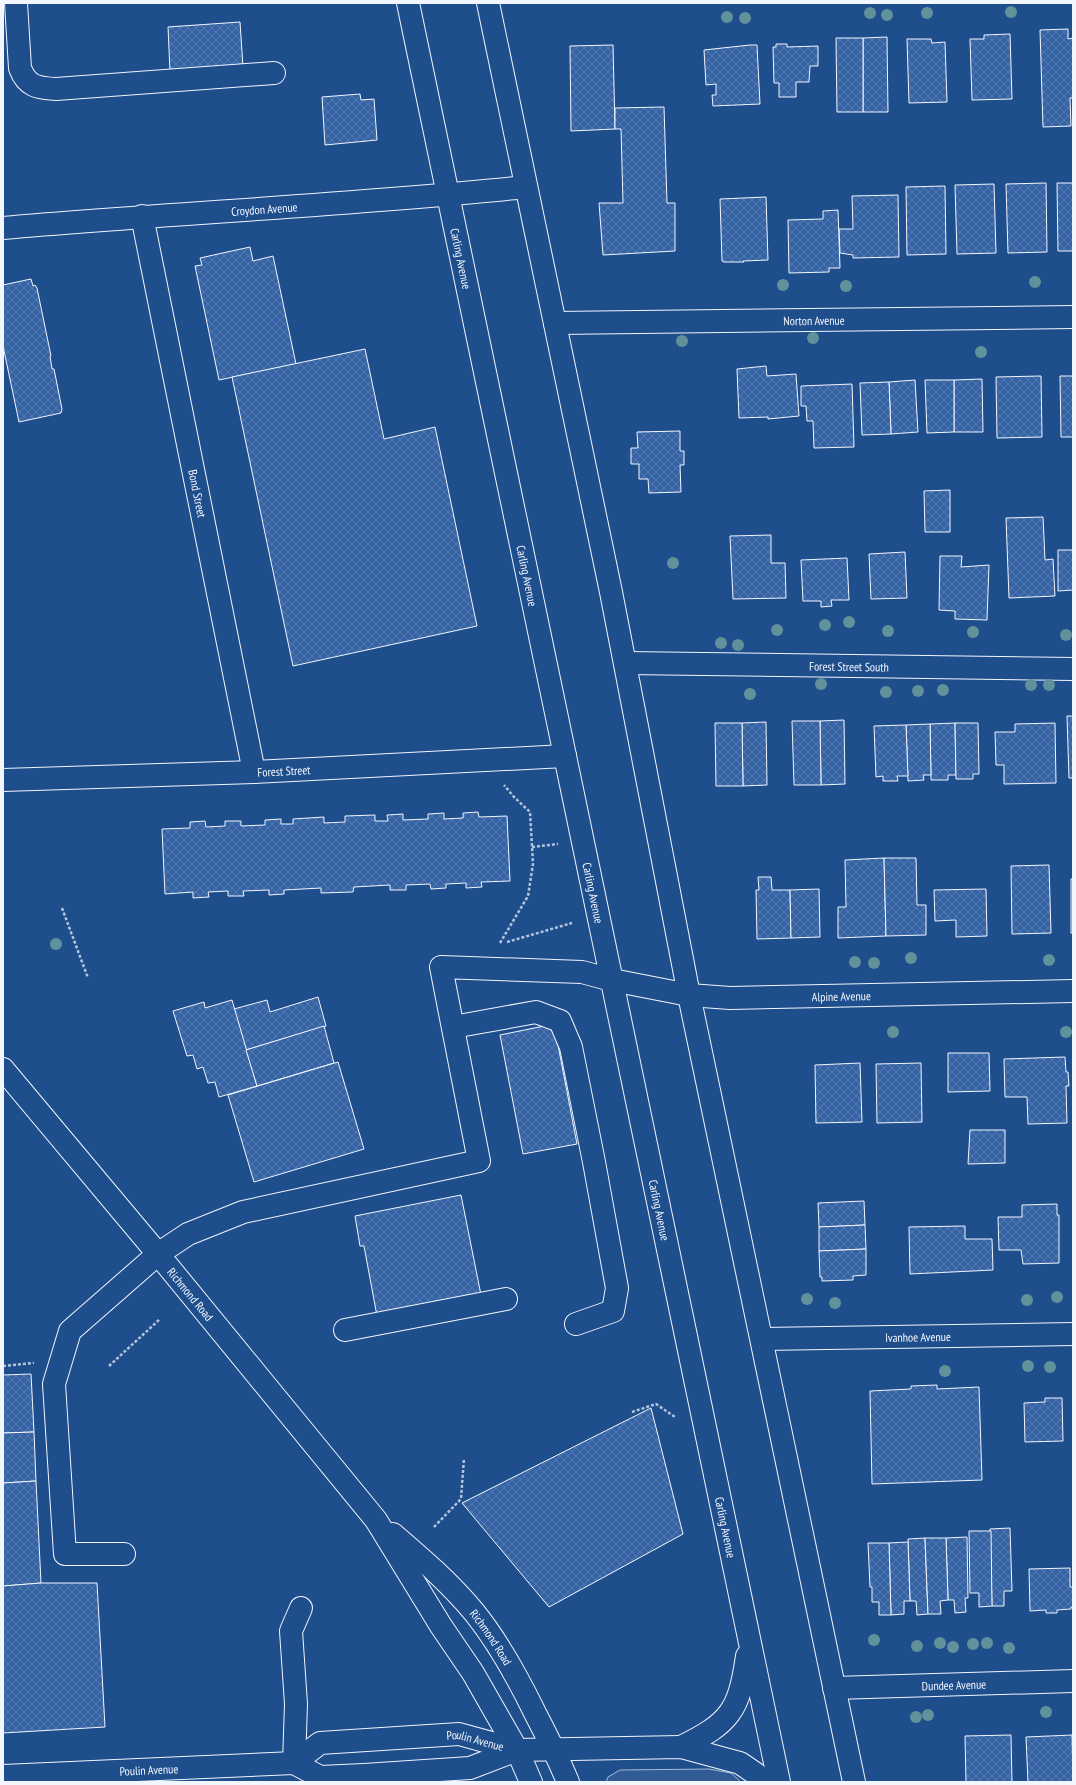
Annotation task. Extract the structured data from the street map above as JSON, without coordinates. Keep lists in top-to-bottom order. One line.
{"streets":{"main road":["Croydon Avenue","Carling Avenue","Norton Avenue","Bond Street","Forest Street South","Forest Street","Alpine Avenue","Richmond Road","Ivanhoe Avenue","Dundee Avenue","Poulin Avenue"]},"crossings":[["Croydon Avenue","Carling Avenue"],["Croydon Avenue","Bond Street"],["Carling Avenue","Forest Street"],["Carling Avenue","Alpine Avenue"],["Bond Street","Forest Street"],["Richmond Road","Poulin Avenue"]]}
